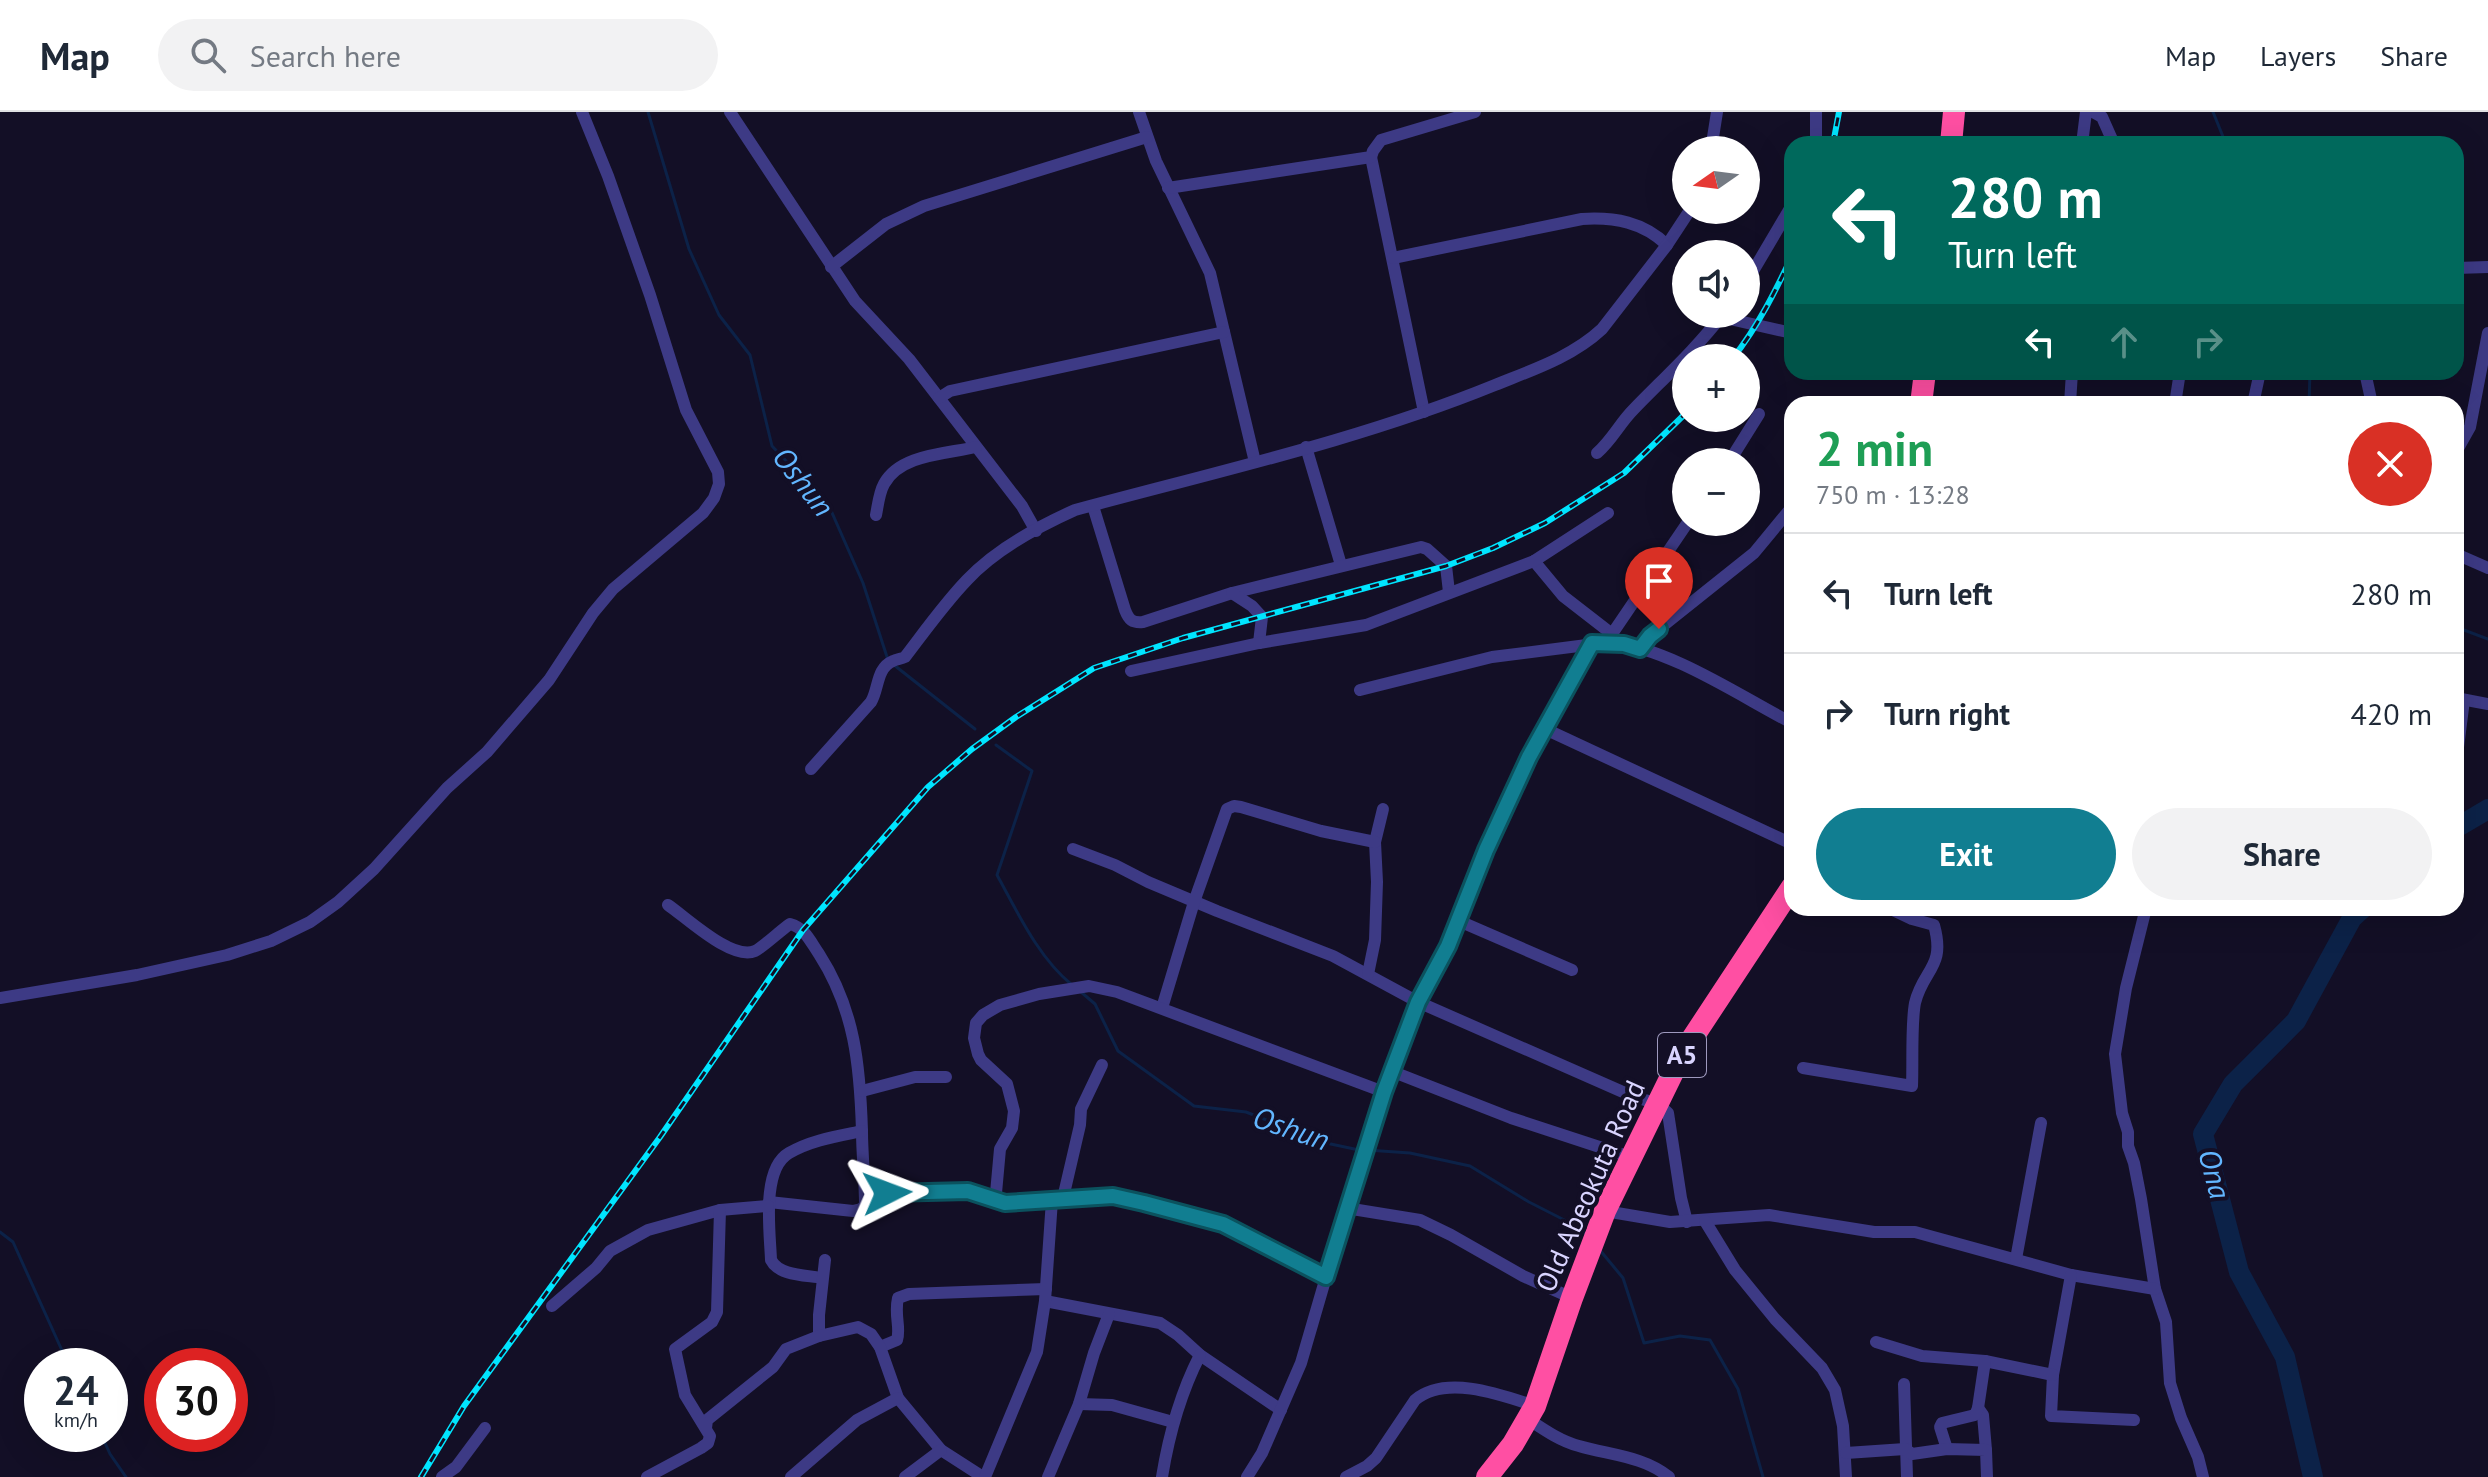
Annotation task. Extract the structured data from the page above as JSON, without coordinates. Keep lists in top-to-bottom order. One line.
{"streets":{"highway":["A5","Old Abeokuta Road"]},"water":["Oshun","Ona"],"north":"left","page":{"header":"Map","search":"Search here","nav":["Map","Layers","Share"],"map_buttons":["+","−"],"turn":["280 m","Turn left"],"heading":["2 min","750 m · 13:28"],"list":[{"name":"Turn left","value":"280 m"},{"name":"Turn right","value":"420 m"}],"buttons":["Exit","Share"],"speed":"24 km/h","limit":"30"}}
